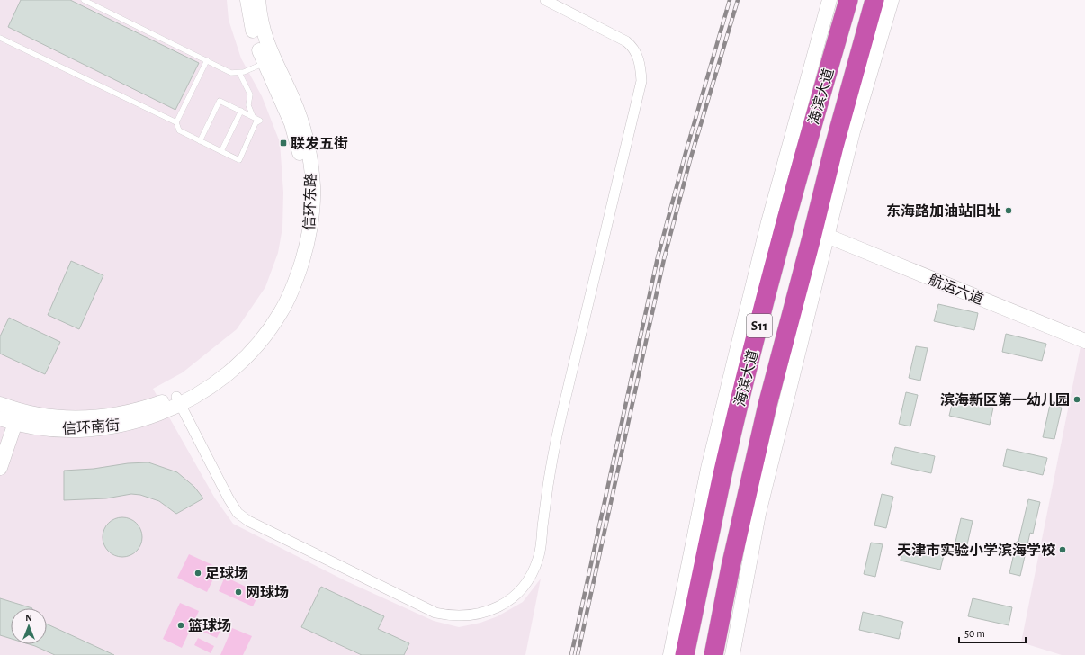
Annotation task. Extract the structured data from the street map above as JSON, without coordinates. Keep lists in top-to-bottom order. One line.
{"streets":{"highway":["海滨大道","S11"],"main road":["信环东路","航运六道","信环南街"]},"crossings":[["信环东路","信环南街"]],"places":{"transit":["联发五街"],"other":["东海路加油站旧址","滨海新区第一幼儿园","天津市实验小学滨海学校","足球场","网球场","篮球场"]},"scale_bar":"50 m","north":"top"}
